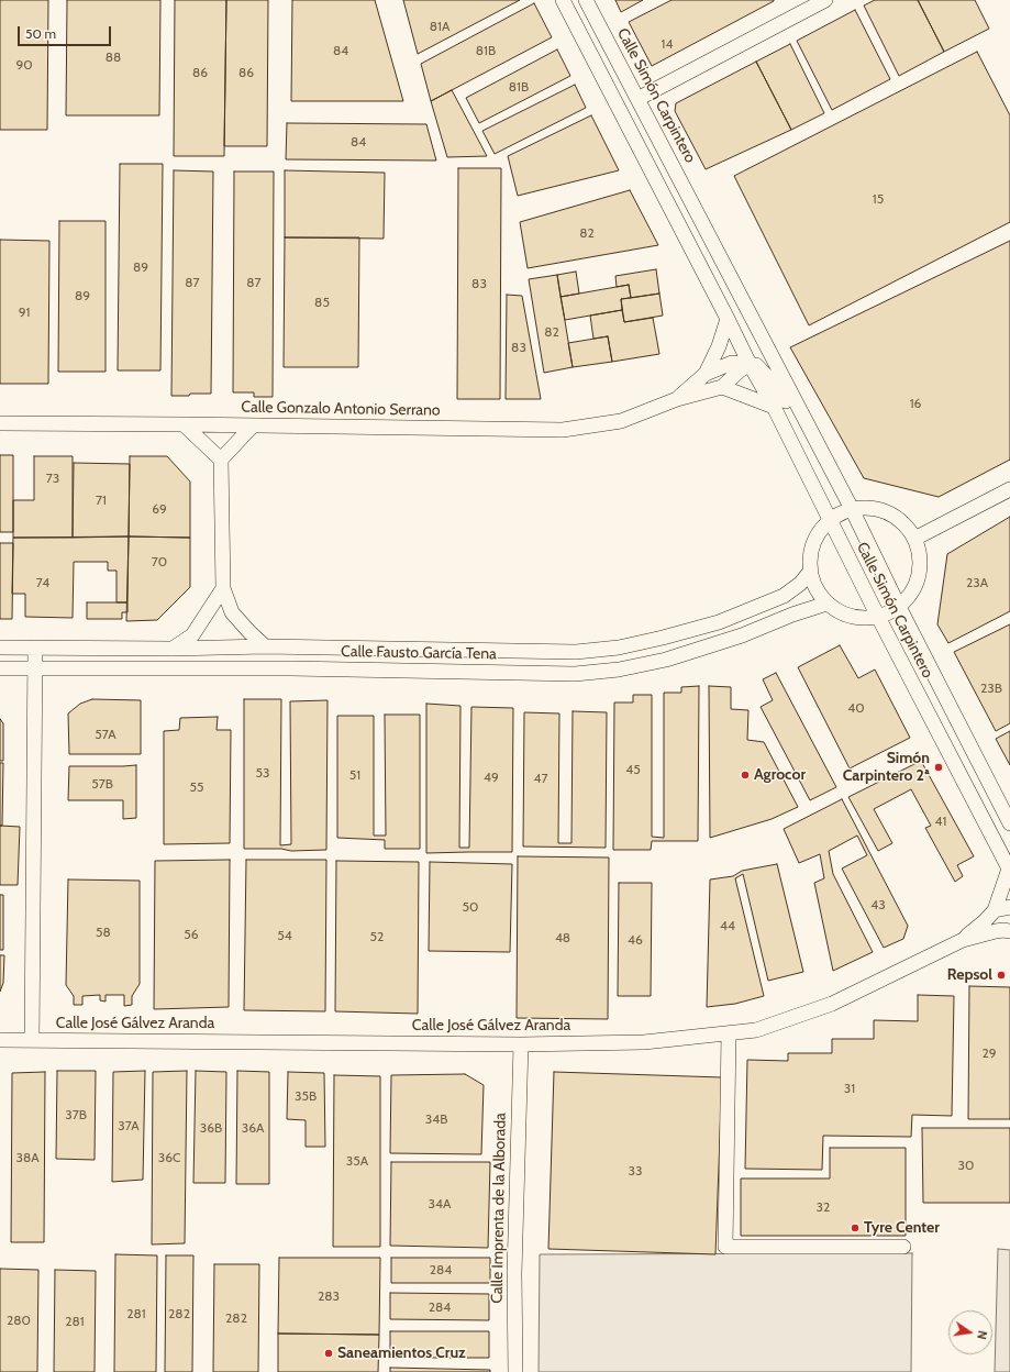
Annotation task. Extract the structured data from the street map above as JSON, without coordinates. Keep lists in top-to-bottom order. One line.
{"streets":{"street":["Calle Simón Carpintero","Calle Gonzalo Antonio Serrano","Calle Fausto García Tena","Calle José Gálvez Aranda","Calle Imprenta de la Alborada"]},"crossings":[["Calle Simón Carpintero","Calle Gonzalo Antonio Serrano"],["Calle Simón Carpintero","Calle José Gálvez Aranda"],["Calle José Gálvez Aranda","Calle Imprenta de la Alborada"]],"places":["Simón Carpintero 2ª","Agrocor","Repsol","Tyre Center","Saneamientos Cruz"],"house_numbers":["81A","14","84","81B","88","90","86","86","81B","84","15","82","89","87","87","83","89","85","91","82","83","16","73","71","69","70","74","23A","23B","40","57A","45","53","51","49","47","57B","55","41","43","50","44","58","56","54","52","48","46","29","31","35B","37B","34B","37A","36B","36A","38A","36C","35A","30","33","34A","32","284","283","284","281","282","282","280","281"],"scale_bar":"50 m","north":"right"}
